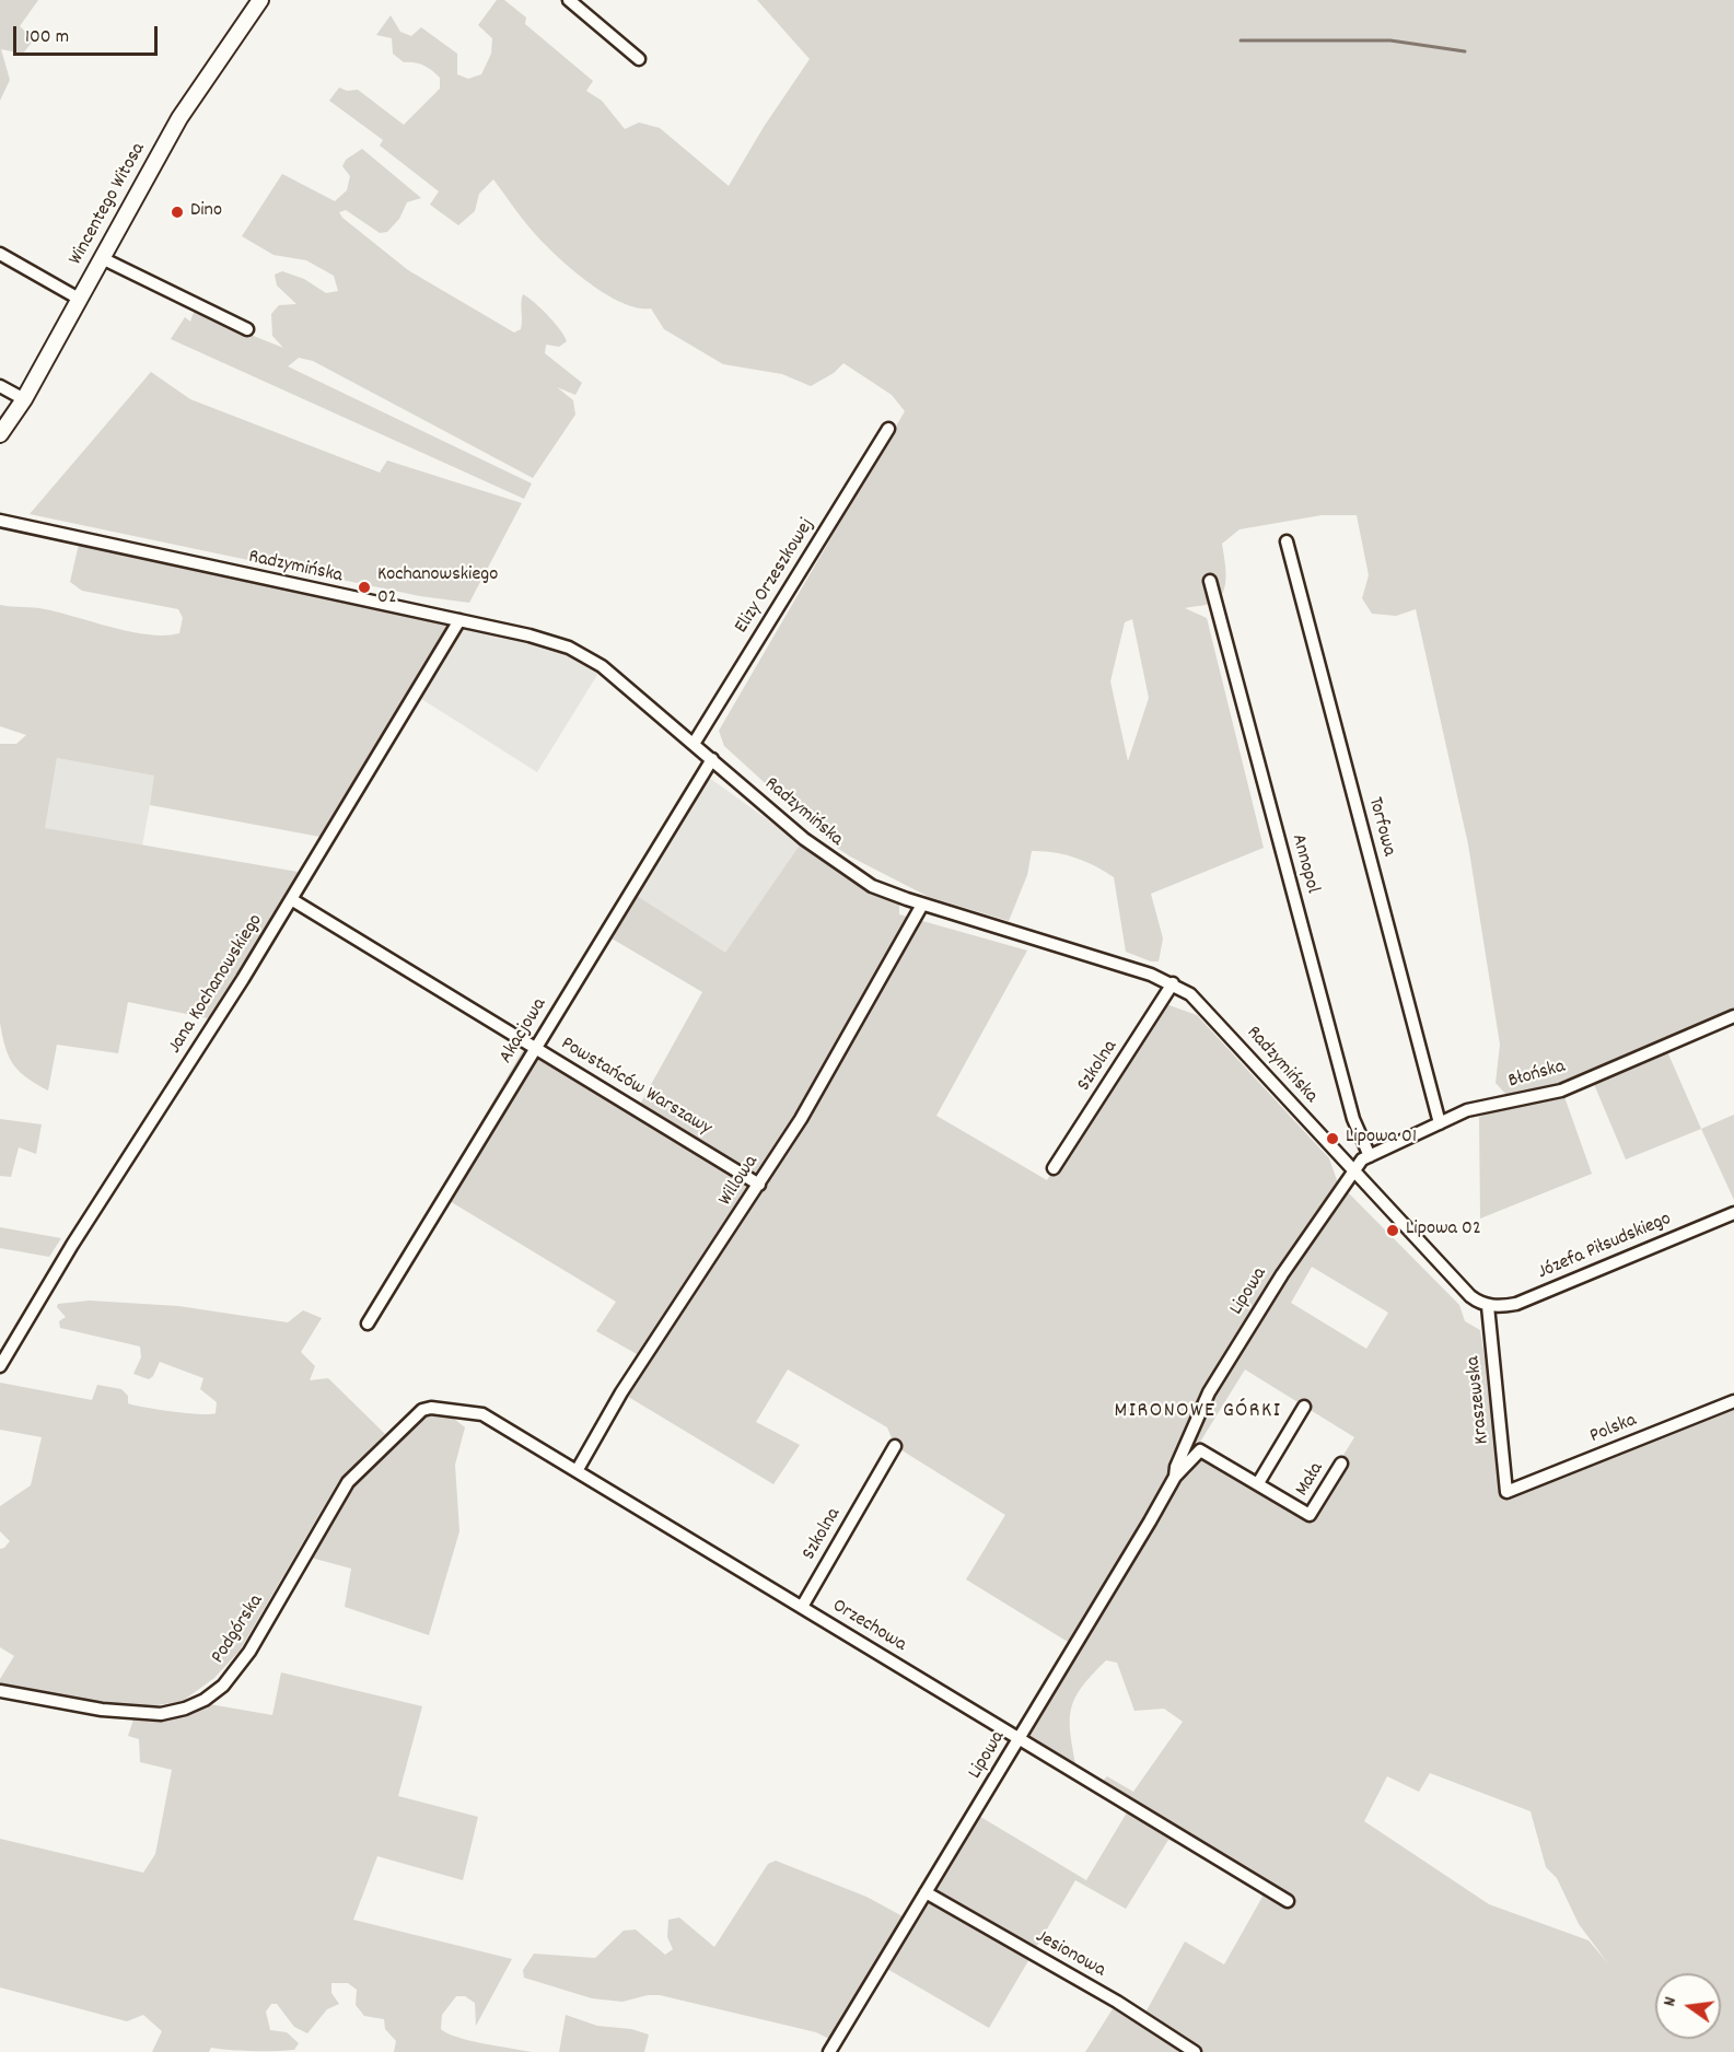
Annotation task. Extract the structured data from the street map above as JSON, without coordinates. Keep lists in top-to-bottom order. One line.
{"streets":{"main road":["Wincentego Witosa"],"street":["Radzymińska","Elizy Orzeszkowej","Torfowa","Annopol","Jana Kochanowskiego","Akacjowa","Szkolna","Błońska","Powstańców Warszawy","Willowa","Józefa Piłsudskiego","Lipowa","Kraszewska","Polska","Mała","Orzechowa","Podgórska","Jesionowa"]},"crossings":[["Radzymińska","Elizy Orzeszkowej"],["Radzymińska","Jana Kochanowskiego"],["Radzymińska","Akacjowa"],["Radzymińska","Szkolna"],["Radzymińska","Błońska"],["Radzymińska","Willowa"],["Radzymińska","Józefa Piłsudskiego"],["Radzymińska","Lipowa"],["Radzymińska","Kraszewska"],["Torfowa","Błońska"],["Annopol","Błońska"],["Jana Kochanowskiego","Powstańców Warszawy"],["Akacjowa","Powstańców Warszawy"],["Szkolna","Orzechowa"],["Błońska","Lipowa"],["Powstańców Warszawy","Willowa"],["Willowa","Orzechowa"],["Józefa Piłsudskiego","Kraszewska"],["Lipowa","Mała"],["Lipowa","Orzechowa"],["Lipowa","Jesionowa"],["Kraszewska","Polska"],["Orzechowa","Podgórska"]],"districts":["MIRONOWE GÓRKI"],"places":["Dino","Kochanowskiego 02","Lipowa 01","Lipowa 02"],"scale_bar":"100 m","north":"left"}
